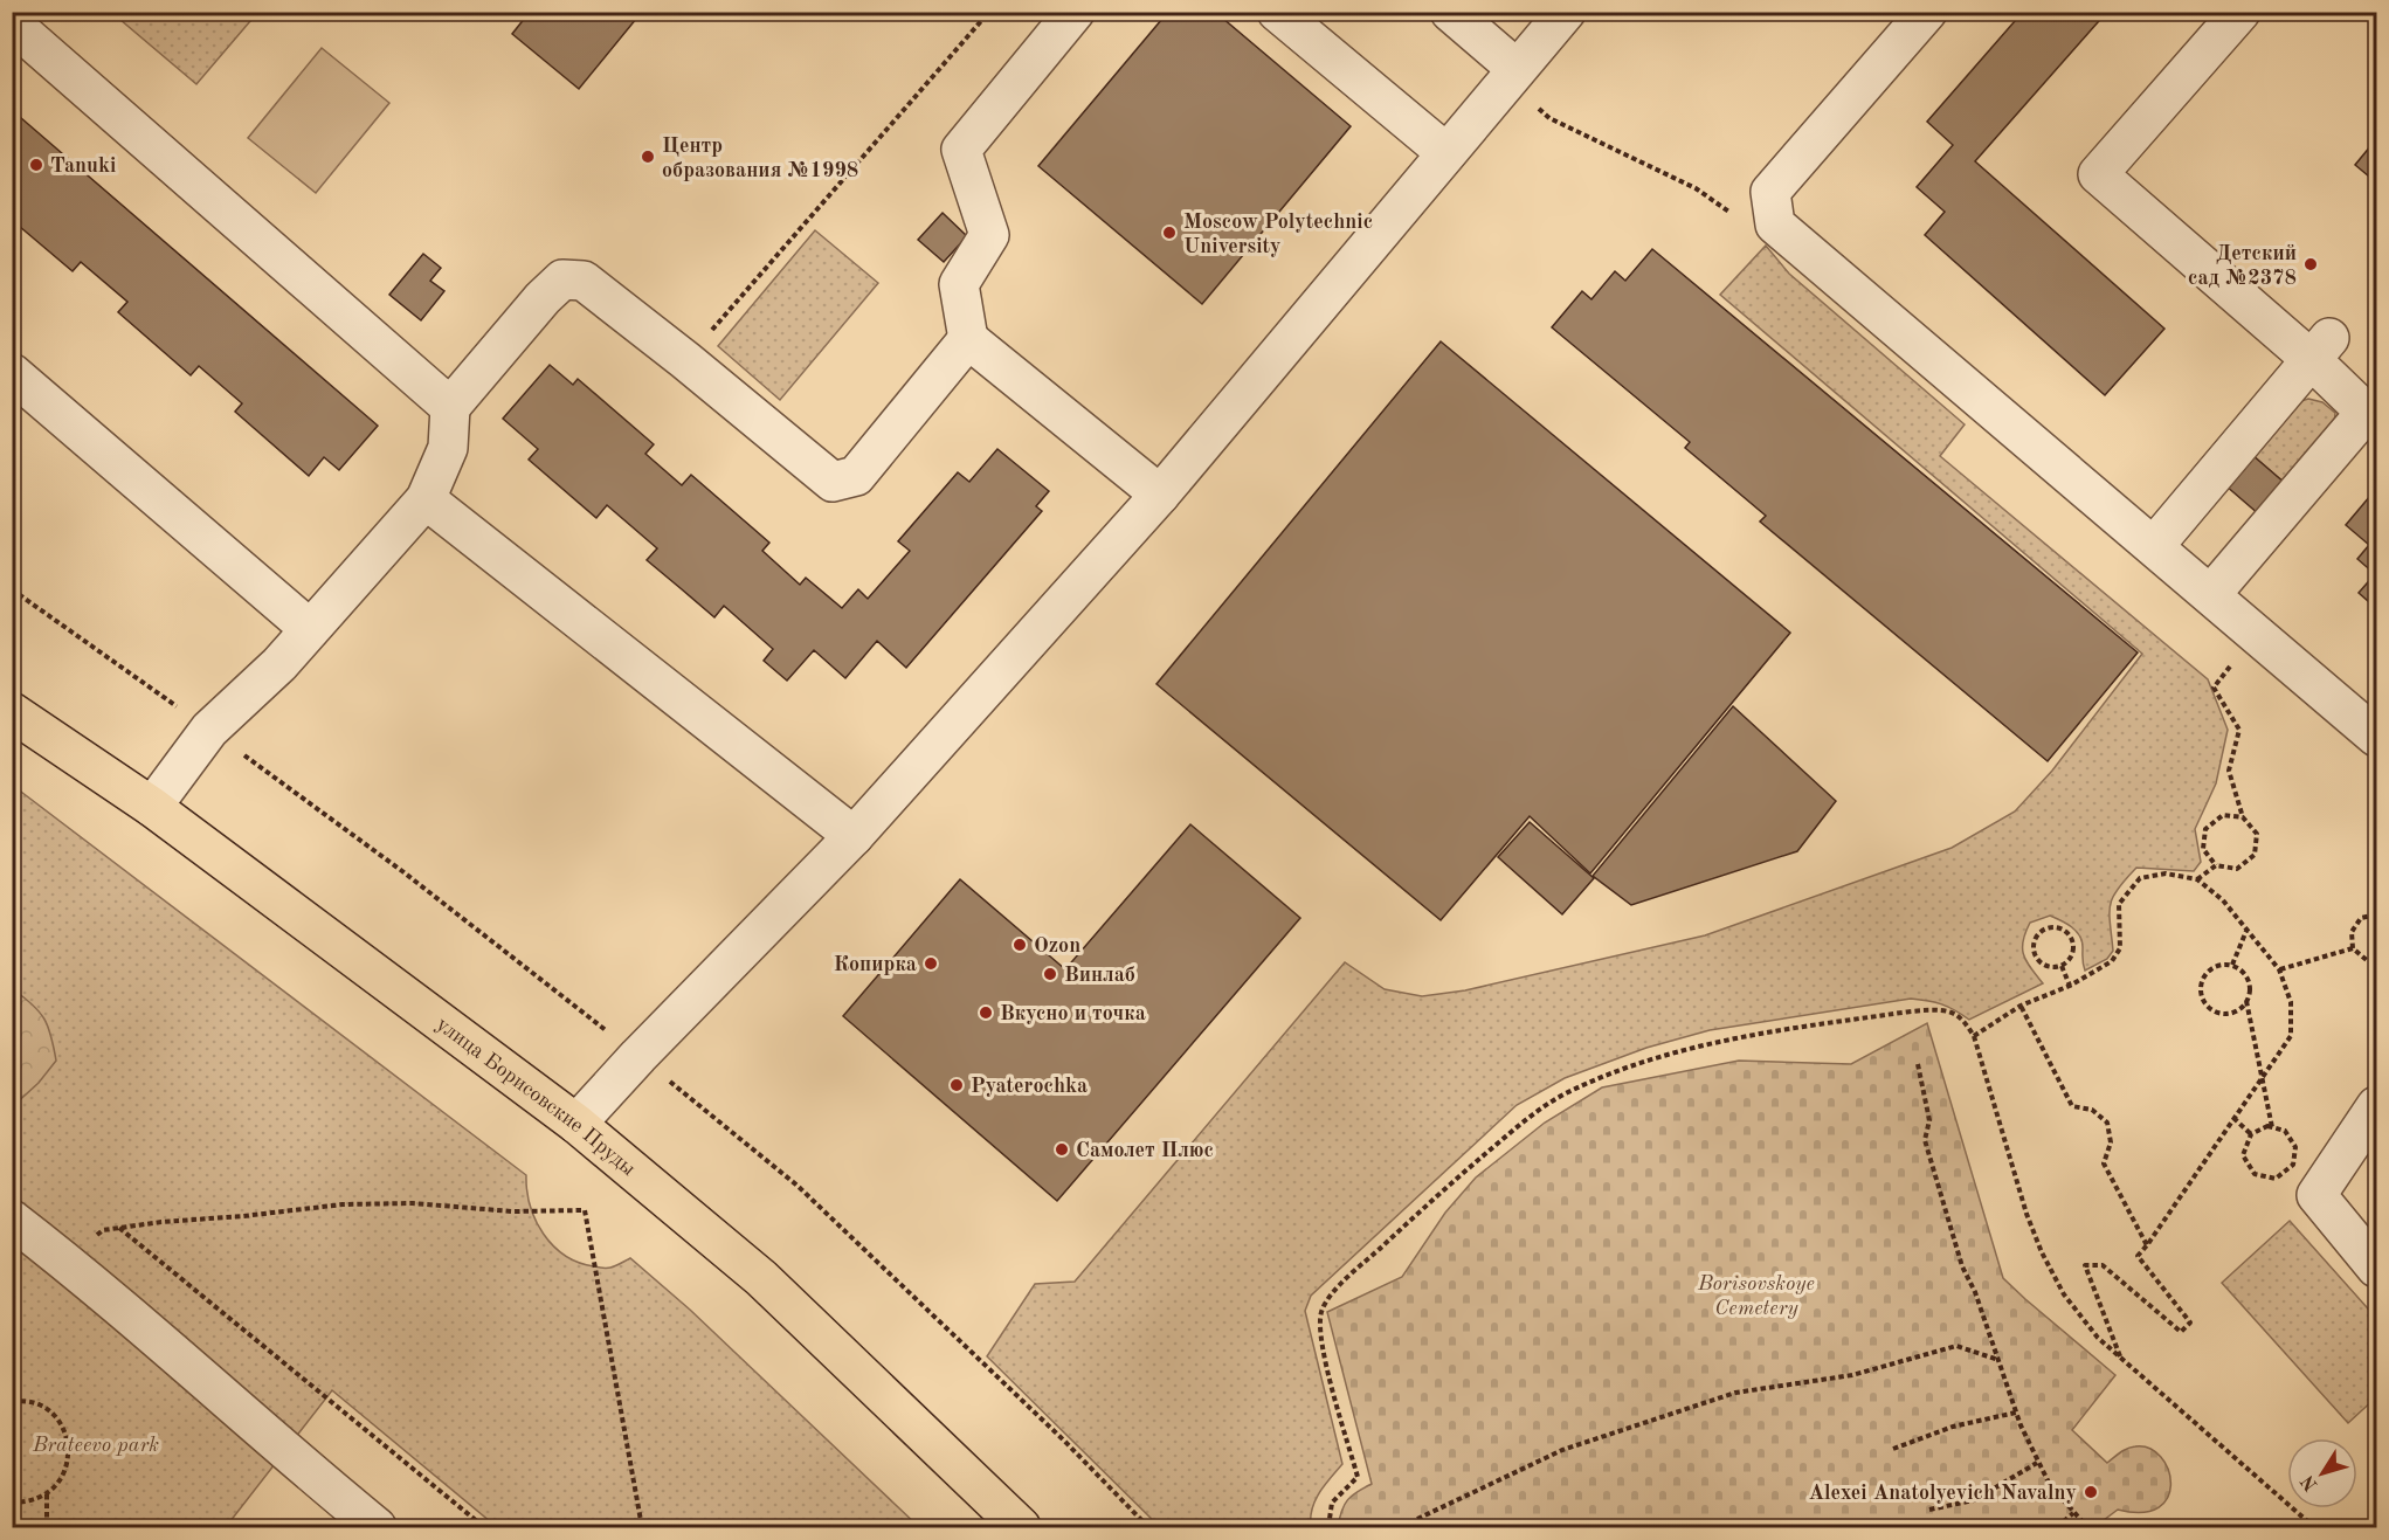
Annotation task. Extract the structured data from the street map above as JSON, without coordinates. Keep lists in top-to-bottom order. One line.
{"streets":{"main road":["улица Борисовские Пруды"]},"parks":["Borisovskoye Cemetery","Brateevo park"],"places":["Центр образования №1998","Tanuki","Moscow Polytechnic University","Детский сад №2378","Ozon","Копирка","Винлаб","Вкусно и точка","Pyaterochka","Самолет Плюс","Alexei Anatolyevich Navalny"],"north":"bottom left"}
